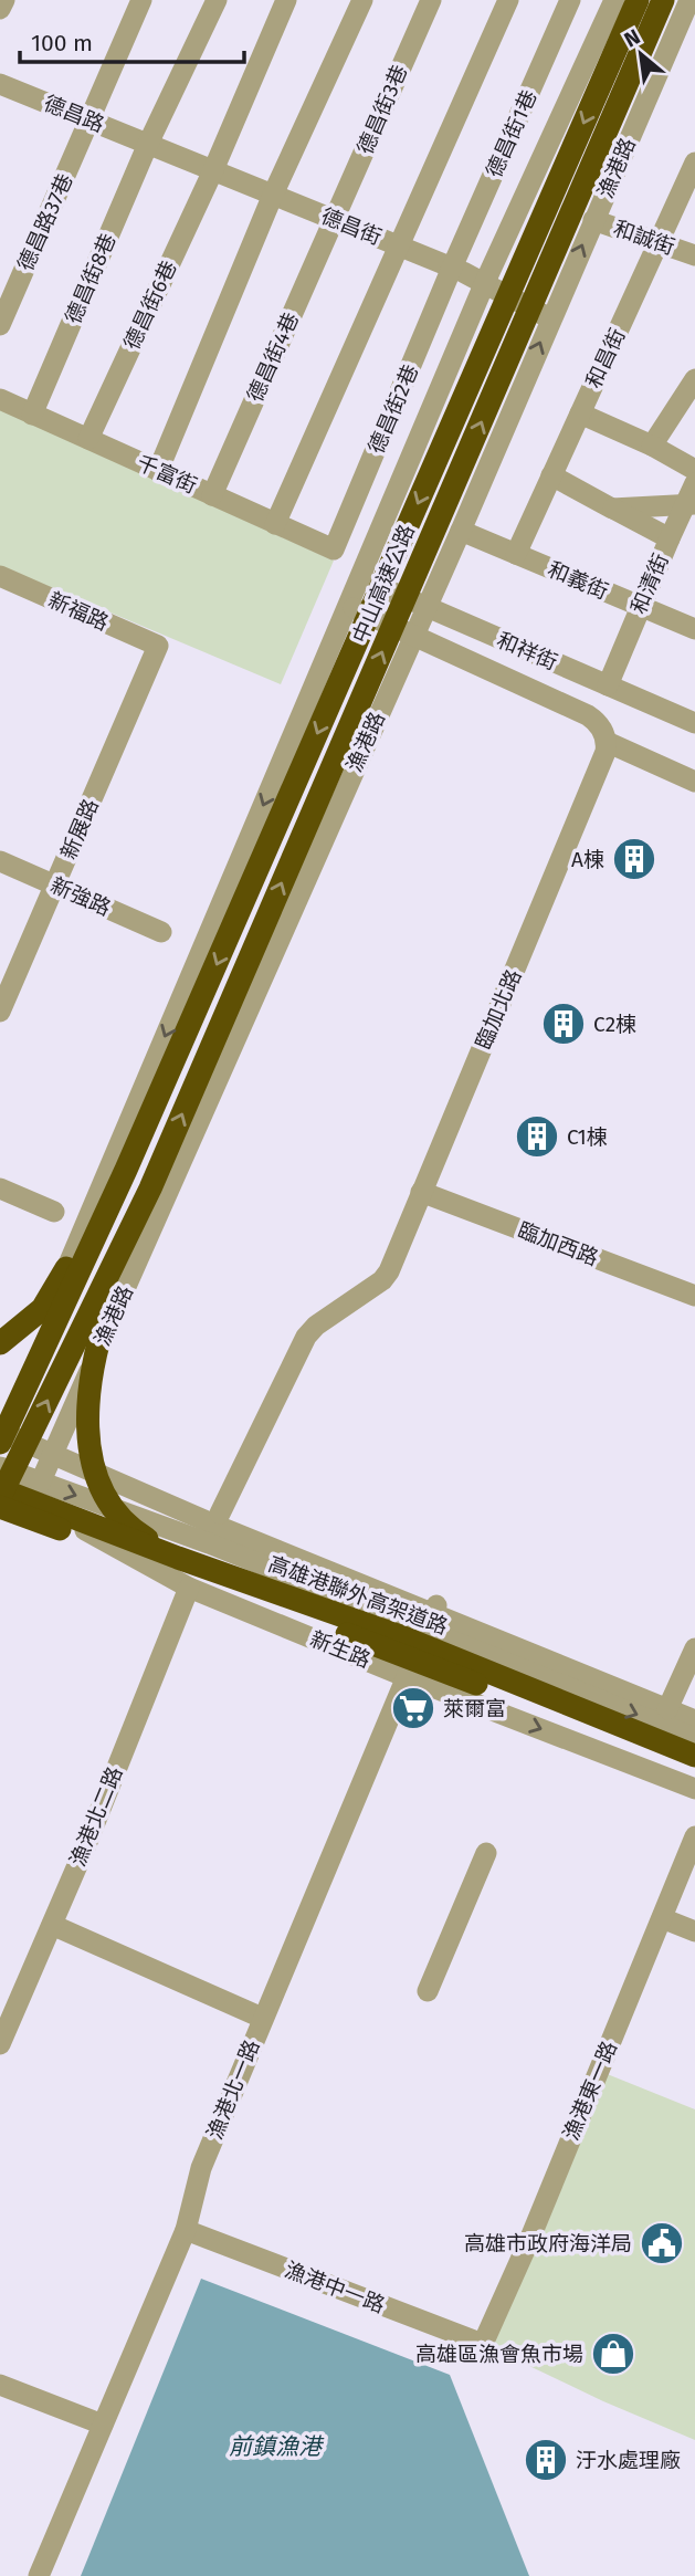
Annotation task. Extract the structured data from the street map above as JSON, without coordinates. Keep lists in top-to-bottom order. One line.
{"streets":{"highway":["中山高速公路","高雄港聯外高架道路"],"street":["德昌街3巷","德昌路","德昌街1巷","漁港路","德昌路37巷","德昌街","和誠街","德昌街8巷","德昌街6巷","德昌街4巷","和昌街","德昌街2巷","千富街","和義街","和清街","新福路","和祥街","新展路","新強路","臨加北路","臨加西路","新生路","漁港北二路","漁港北一路","漁港東一路","漁港中一路"]},"crossings":[["德昌街3巷","德昌街"],["德昌街3巷","德昌街4巷"],["德昌路","德昌路37巷"],["德昌路","德昌街"],["德昌路","德昌街8巷"],["德昌街1巷","德昌街"],["德昌街1巷","德昌街2巷"],["漁港路","德昌街"],["漁港路","和誠街"],["漁港路","和義街"],["漁港路","和祥街"],["德昌街","德昌街8巷"],["德昌街","德昌街6巷"],["德昌街","德昌街4巷"],["德昌街","德昌街2巷"],["和誠街","和昌街"],["德昌街8巷","千富街"],["德昌街6巷","千富街"],["德昌街4巷","千富街"],["和昌街","和義街"],["德昌街2巷","千富街"],["和義街","和清街"],["和清街","和祥街"],["新福路","新展路"],["新展路","新強路"],["臨加北路","臨加西路"],["高雄港聯外高架道路","新生路"],["新生路","漁港北二路"],["新生路","漁港北一路"],["漁港北一路","漁港中一路"],["漁港東一路","漁港中一路"]],"water":["前鎮漁港"],"places":{"building":["A棟","C2棟","C1棟","汙水處理廠"],"supermarket":["萊爾富"],"public building":["高雄市政府海洋局"],"shop":["高雄區漁會魚市場"]},"scale_bar":"100 m","north":"top left"}
